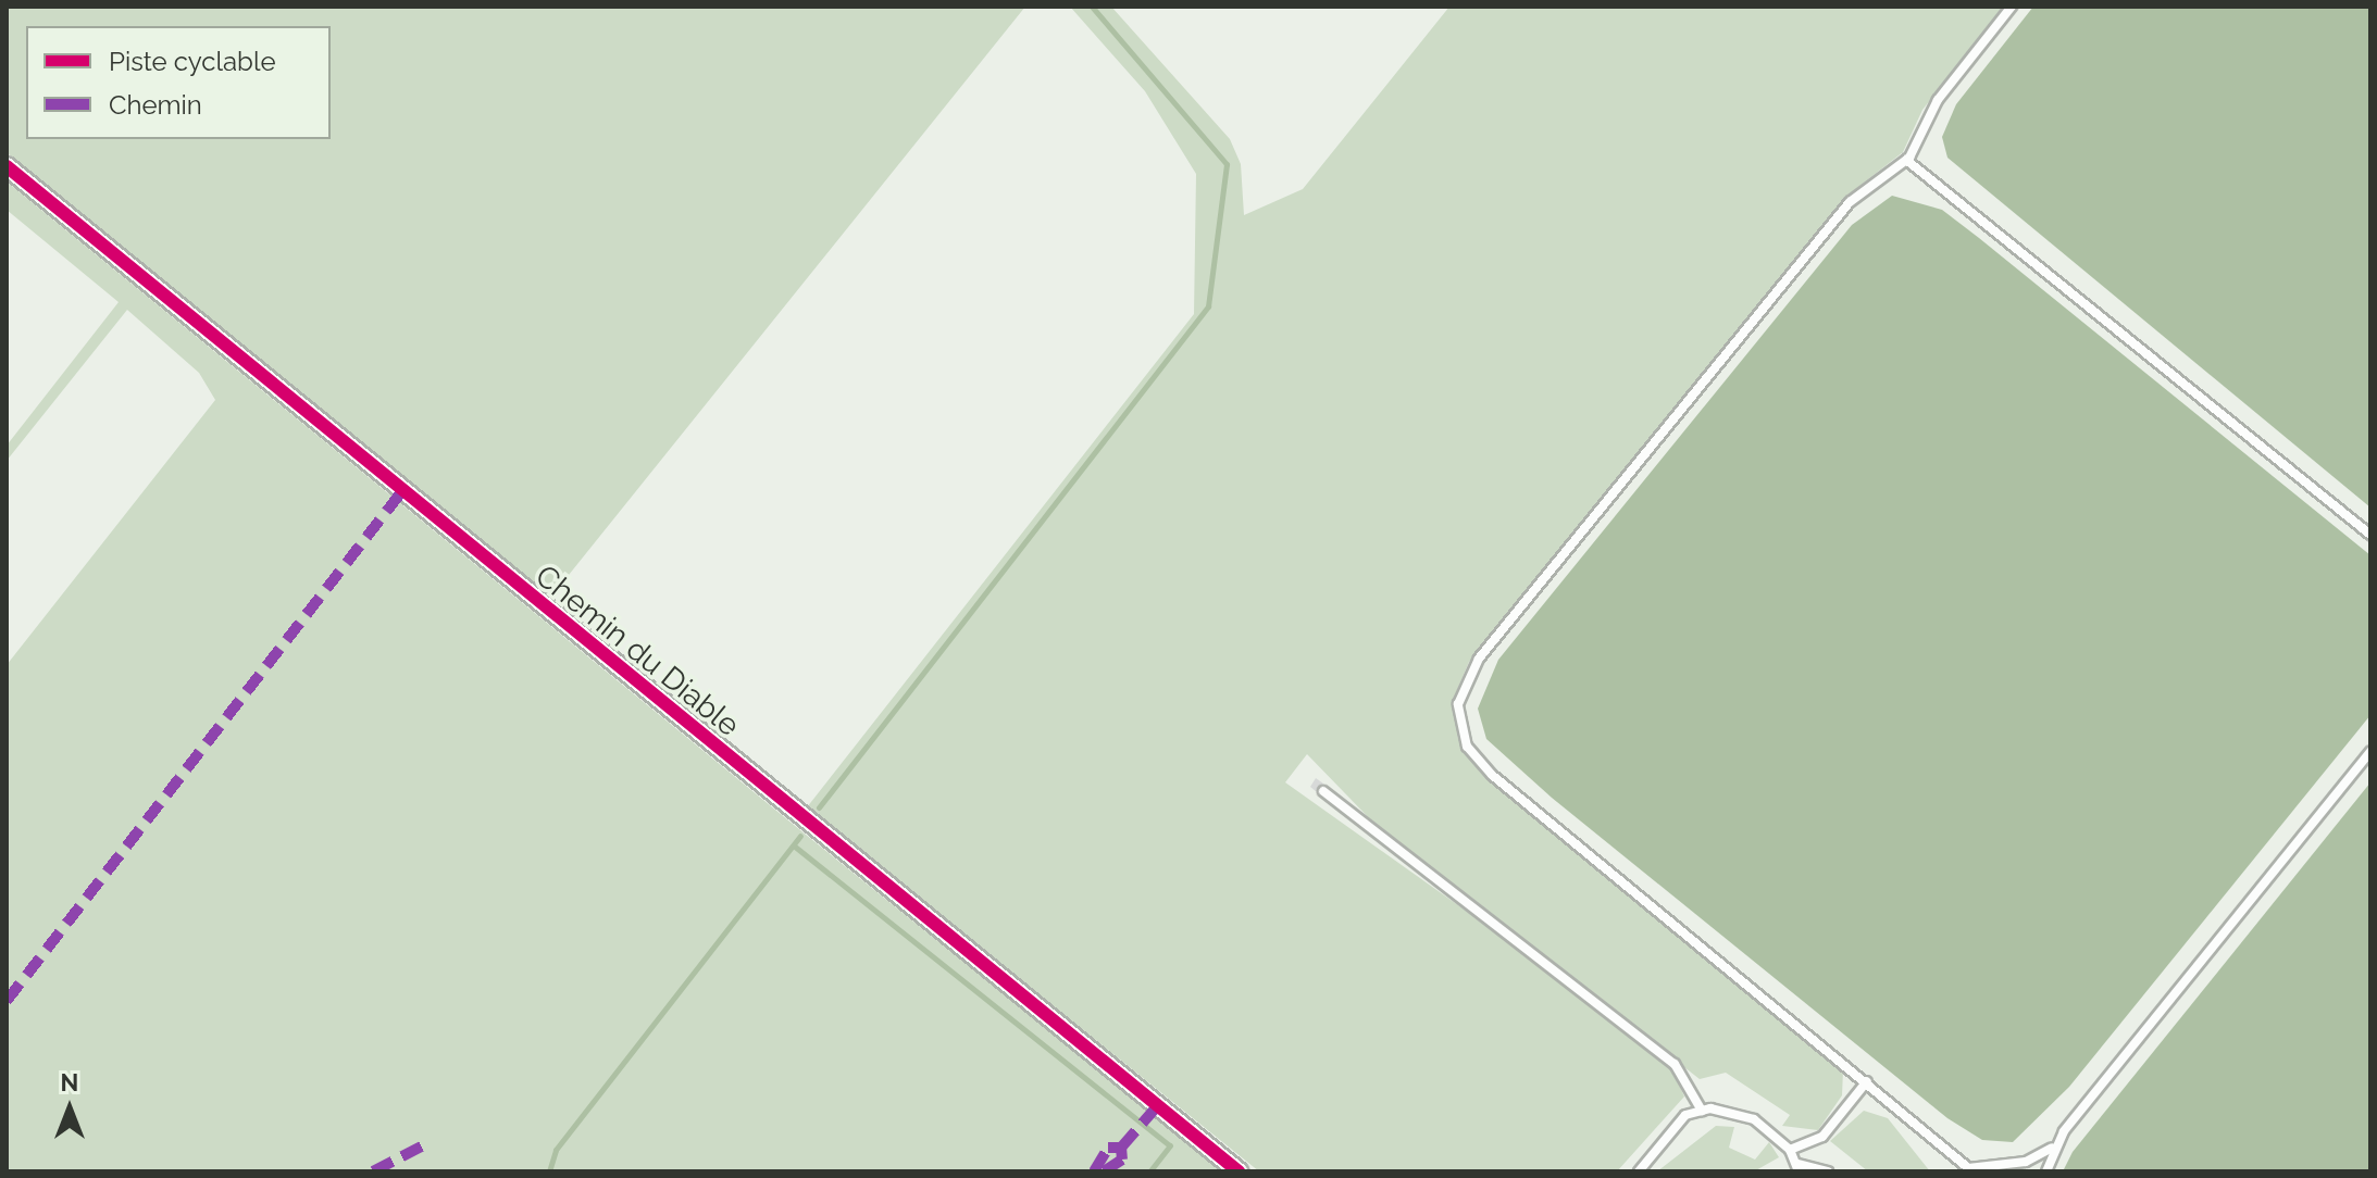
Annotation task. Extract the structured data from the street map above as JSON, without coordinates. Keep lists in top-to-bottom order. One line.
{"streets":{"street":["Chemin du Diable"]},"legend":["Piste cyclable","Chemin"],"north":"top"}
